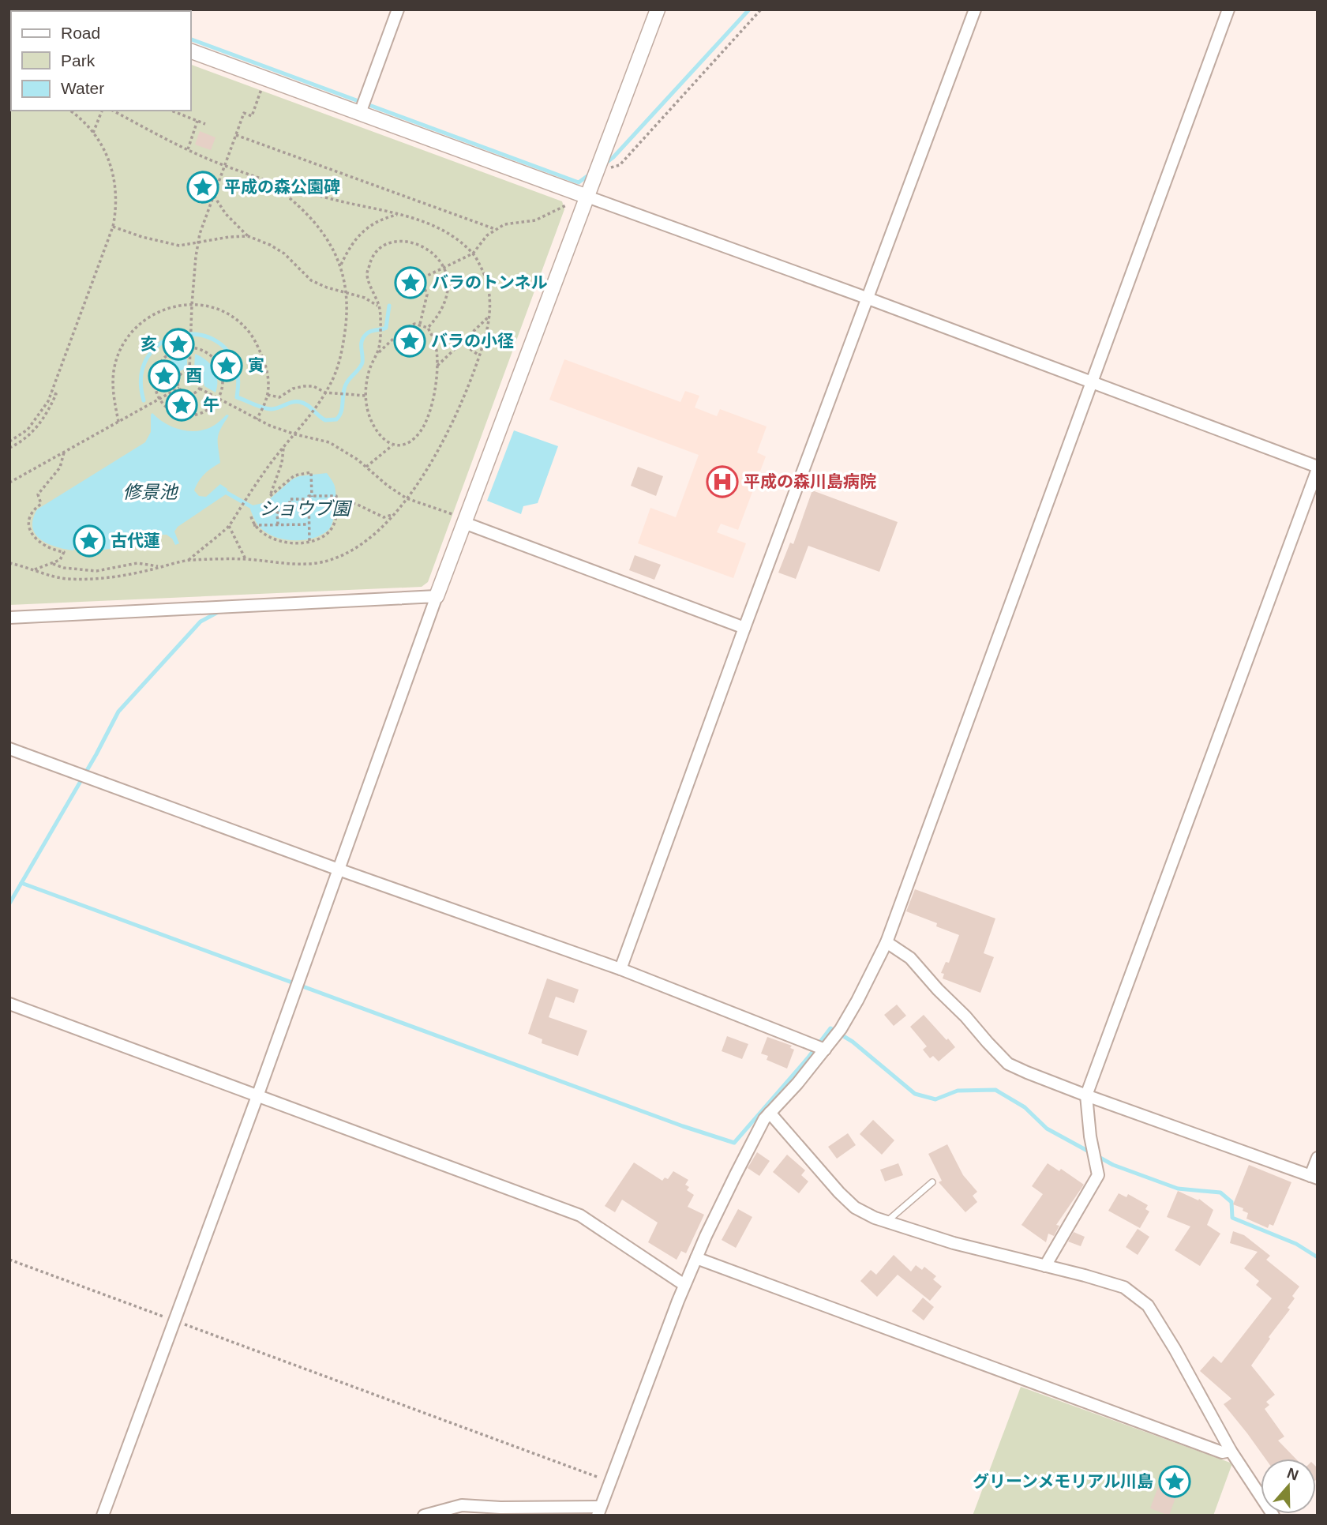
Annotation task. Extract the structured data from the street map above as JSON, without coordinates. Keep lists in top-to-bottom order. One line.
{"water":["修景池","ショウブ園"],"places":{"place":["平成の森公園碑","バラのトンネル","バラの小径","亥","寅","酉","午","古代蓮","グリーンメモリアル川島"],"hospital":["平成の森川島病院"]},"legend":["Road","Park","Water"],"north":"top"}
